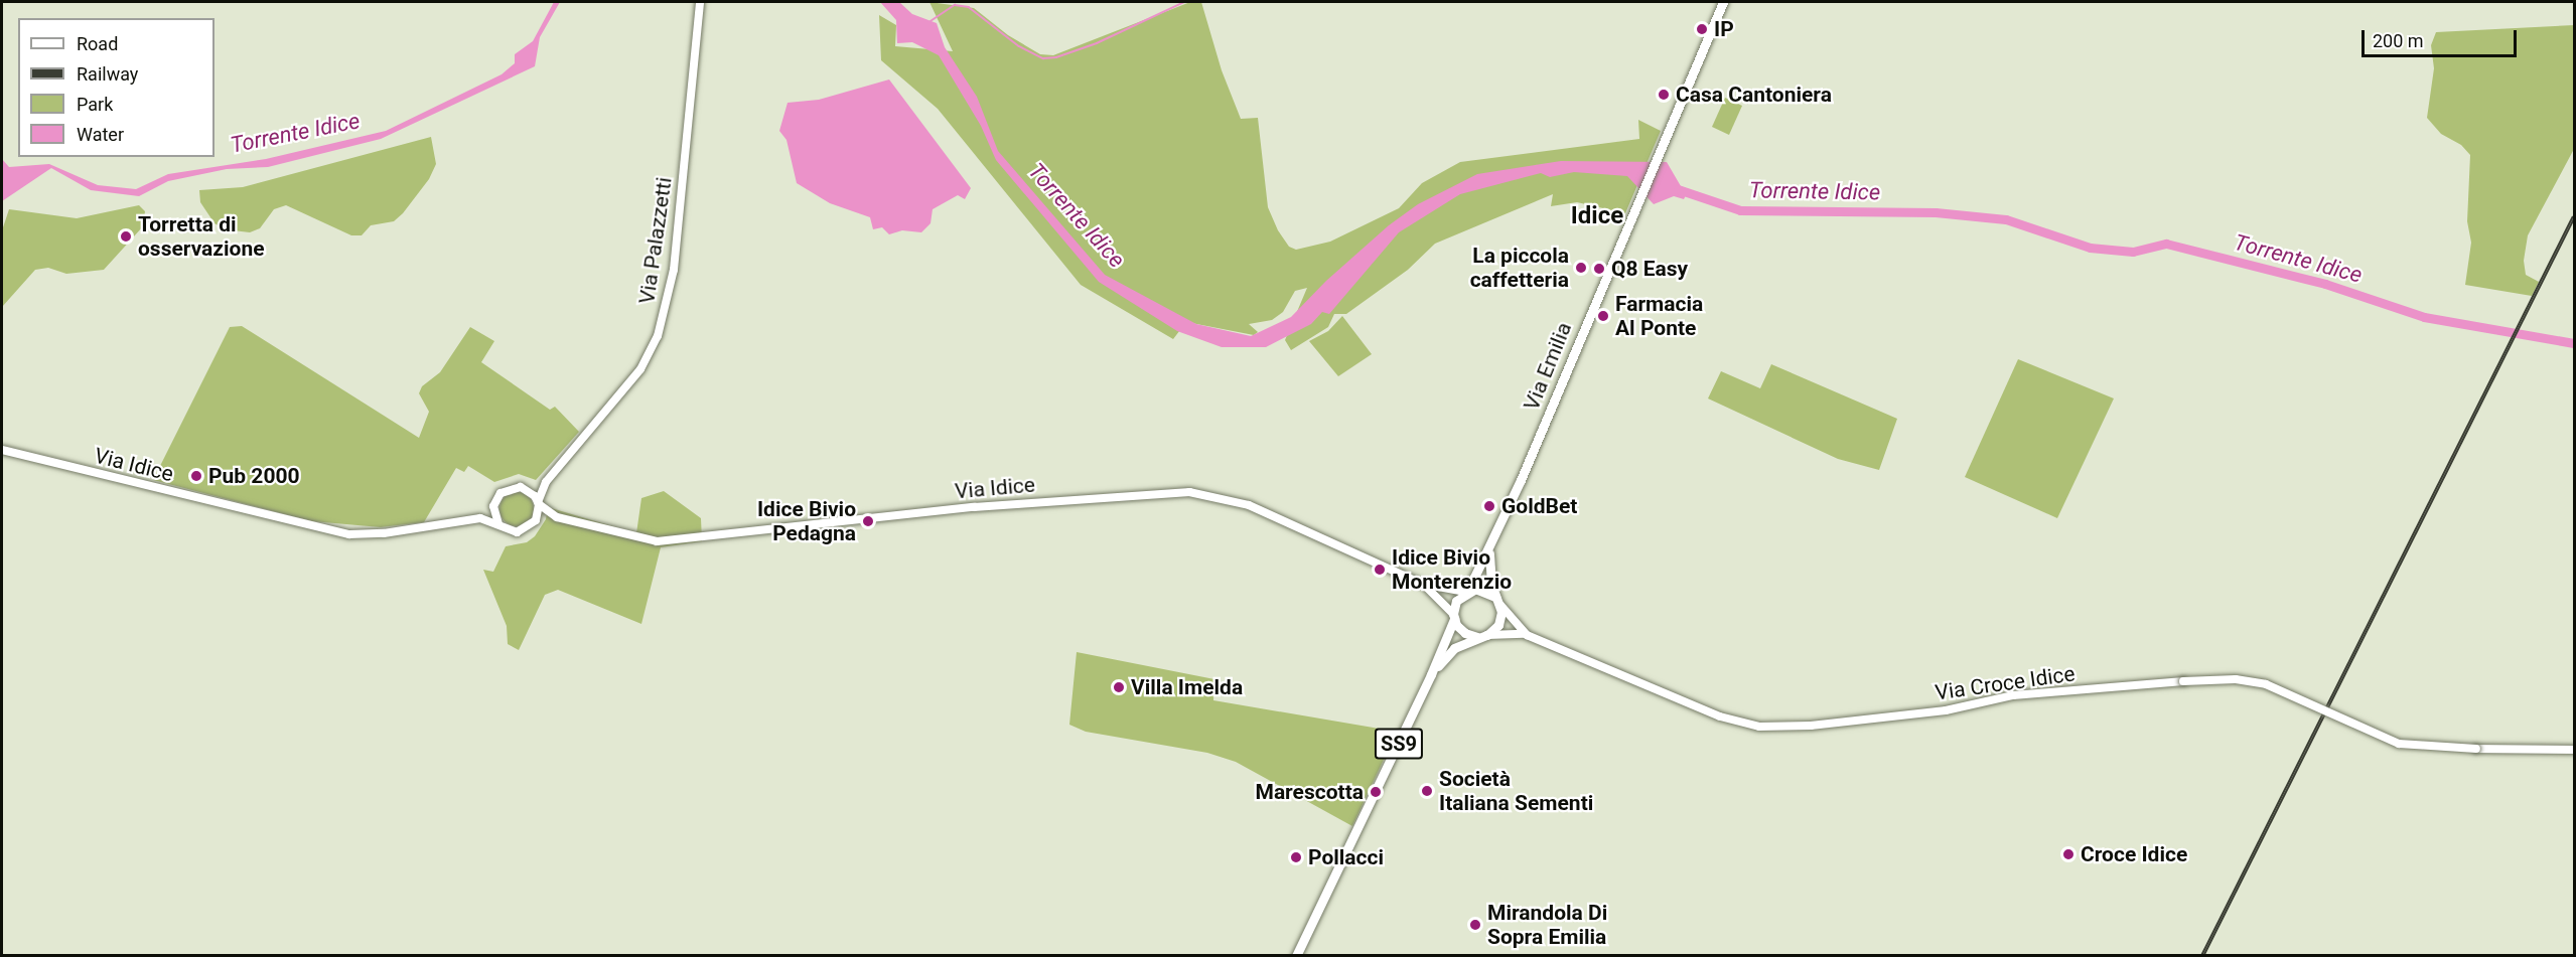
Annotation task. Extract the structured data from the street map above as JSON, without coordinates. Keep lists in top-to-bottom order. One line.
{"streets":{"main road":["Via Palazzetti","Via Emilia","Via Idice","Via Croce Idice","SS9"]},"crossings":[["Via Palazzetti","Via Idice"],["Via Emilia","Via Idice"],["Via Emilia","Via Croce Idice"],["Via Idice","Via Croce Idice"]],"districts":["Idice"],"water":["Torrente Idice"],"places":["IP","Casa Cantoniera","Torretta di osservazione","La piccola caffetteria","Q8 Easy","Farmacia Al Ponte","Pub 2000","GoldBet","Idice Bivio Pedagna","Idice Bivio Monterenzio","Villa Imelda","Società Italiana Sementi","Marescotta","Croce Idice","Pollacci","Mirandola Di Sopra Emilia"],"legend":["Road","Railway","Park","Water"],"scale_bar":"200 m"}
